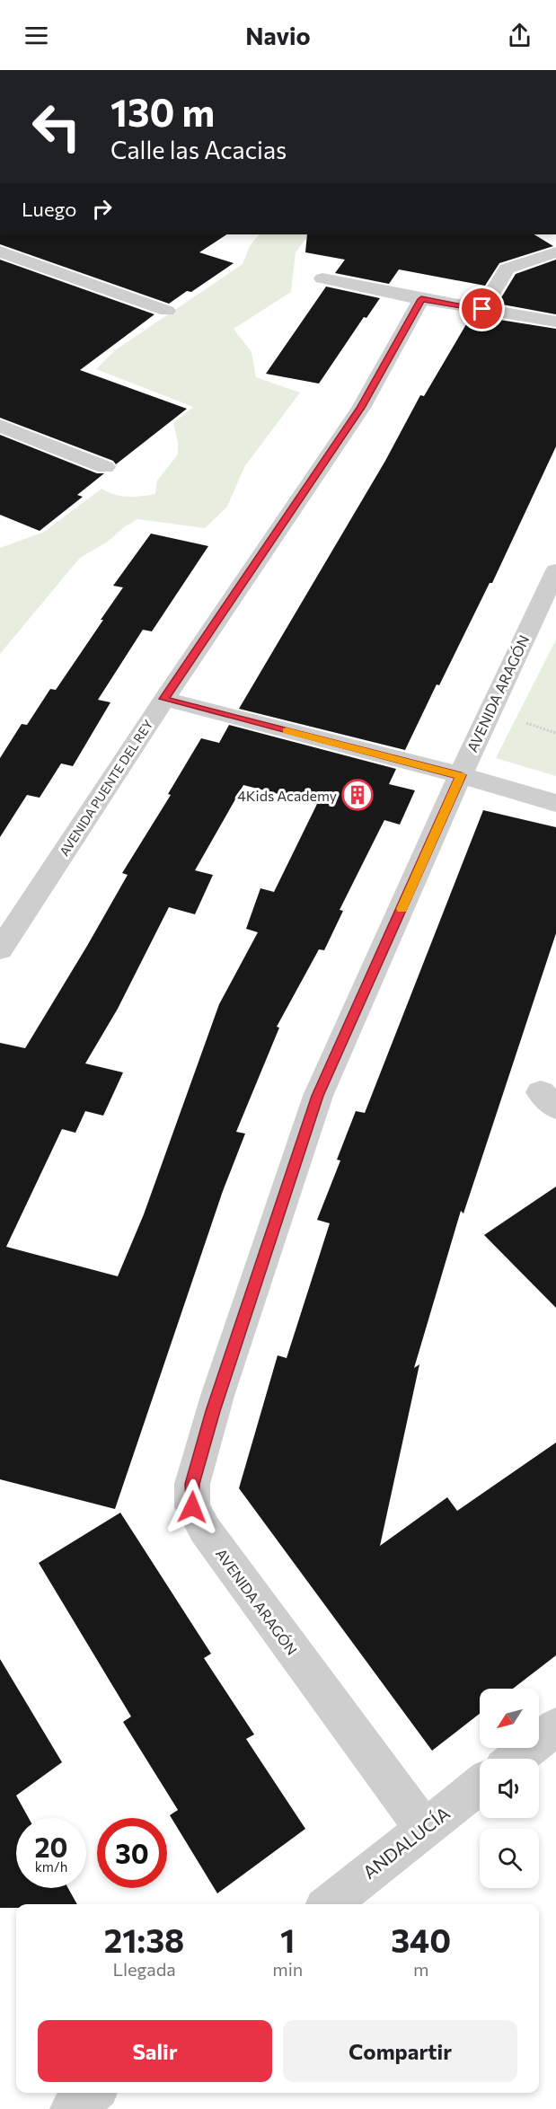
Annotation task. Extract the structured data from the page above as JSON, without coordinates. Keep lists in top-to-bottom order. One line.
{"streets":{"street":["AVENIDA ARAGÓN","AVENIDA PUENTE DEL REY","ANDALUCÍA"]},"crossings":[["AVENIDA ARAGÓN","ANDALUCÍA"]],"places":{"building":["4Kids Academy"]},"north":"bottom left","page":{"header":"Navio","turn":["130 m","Calle las Acacias"],"then":"Luego","speed":"20 km/h","limit":"30","eta":["21:38","Llegada","1","min","340","m"],"buttons":["Salir","Compartir"]}}
